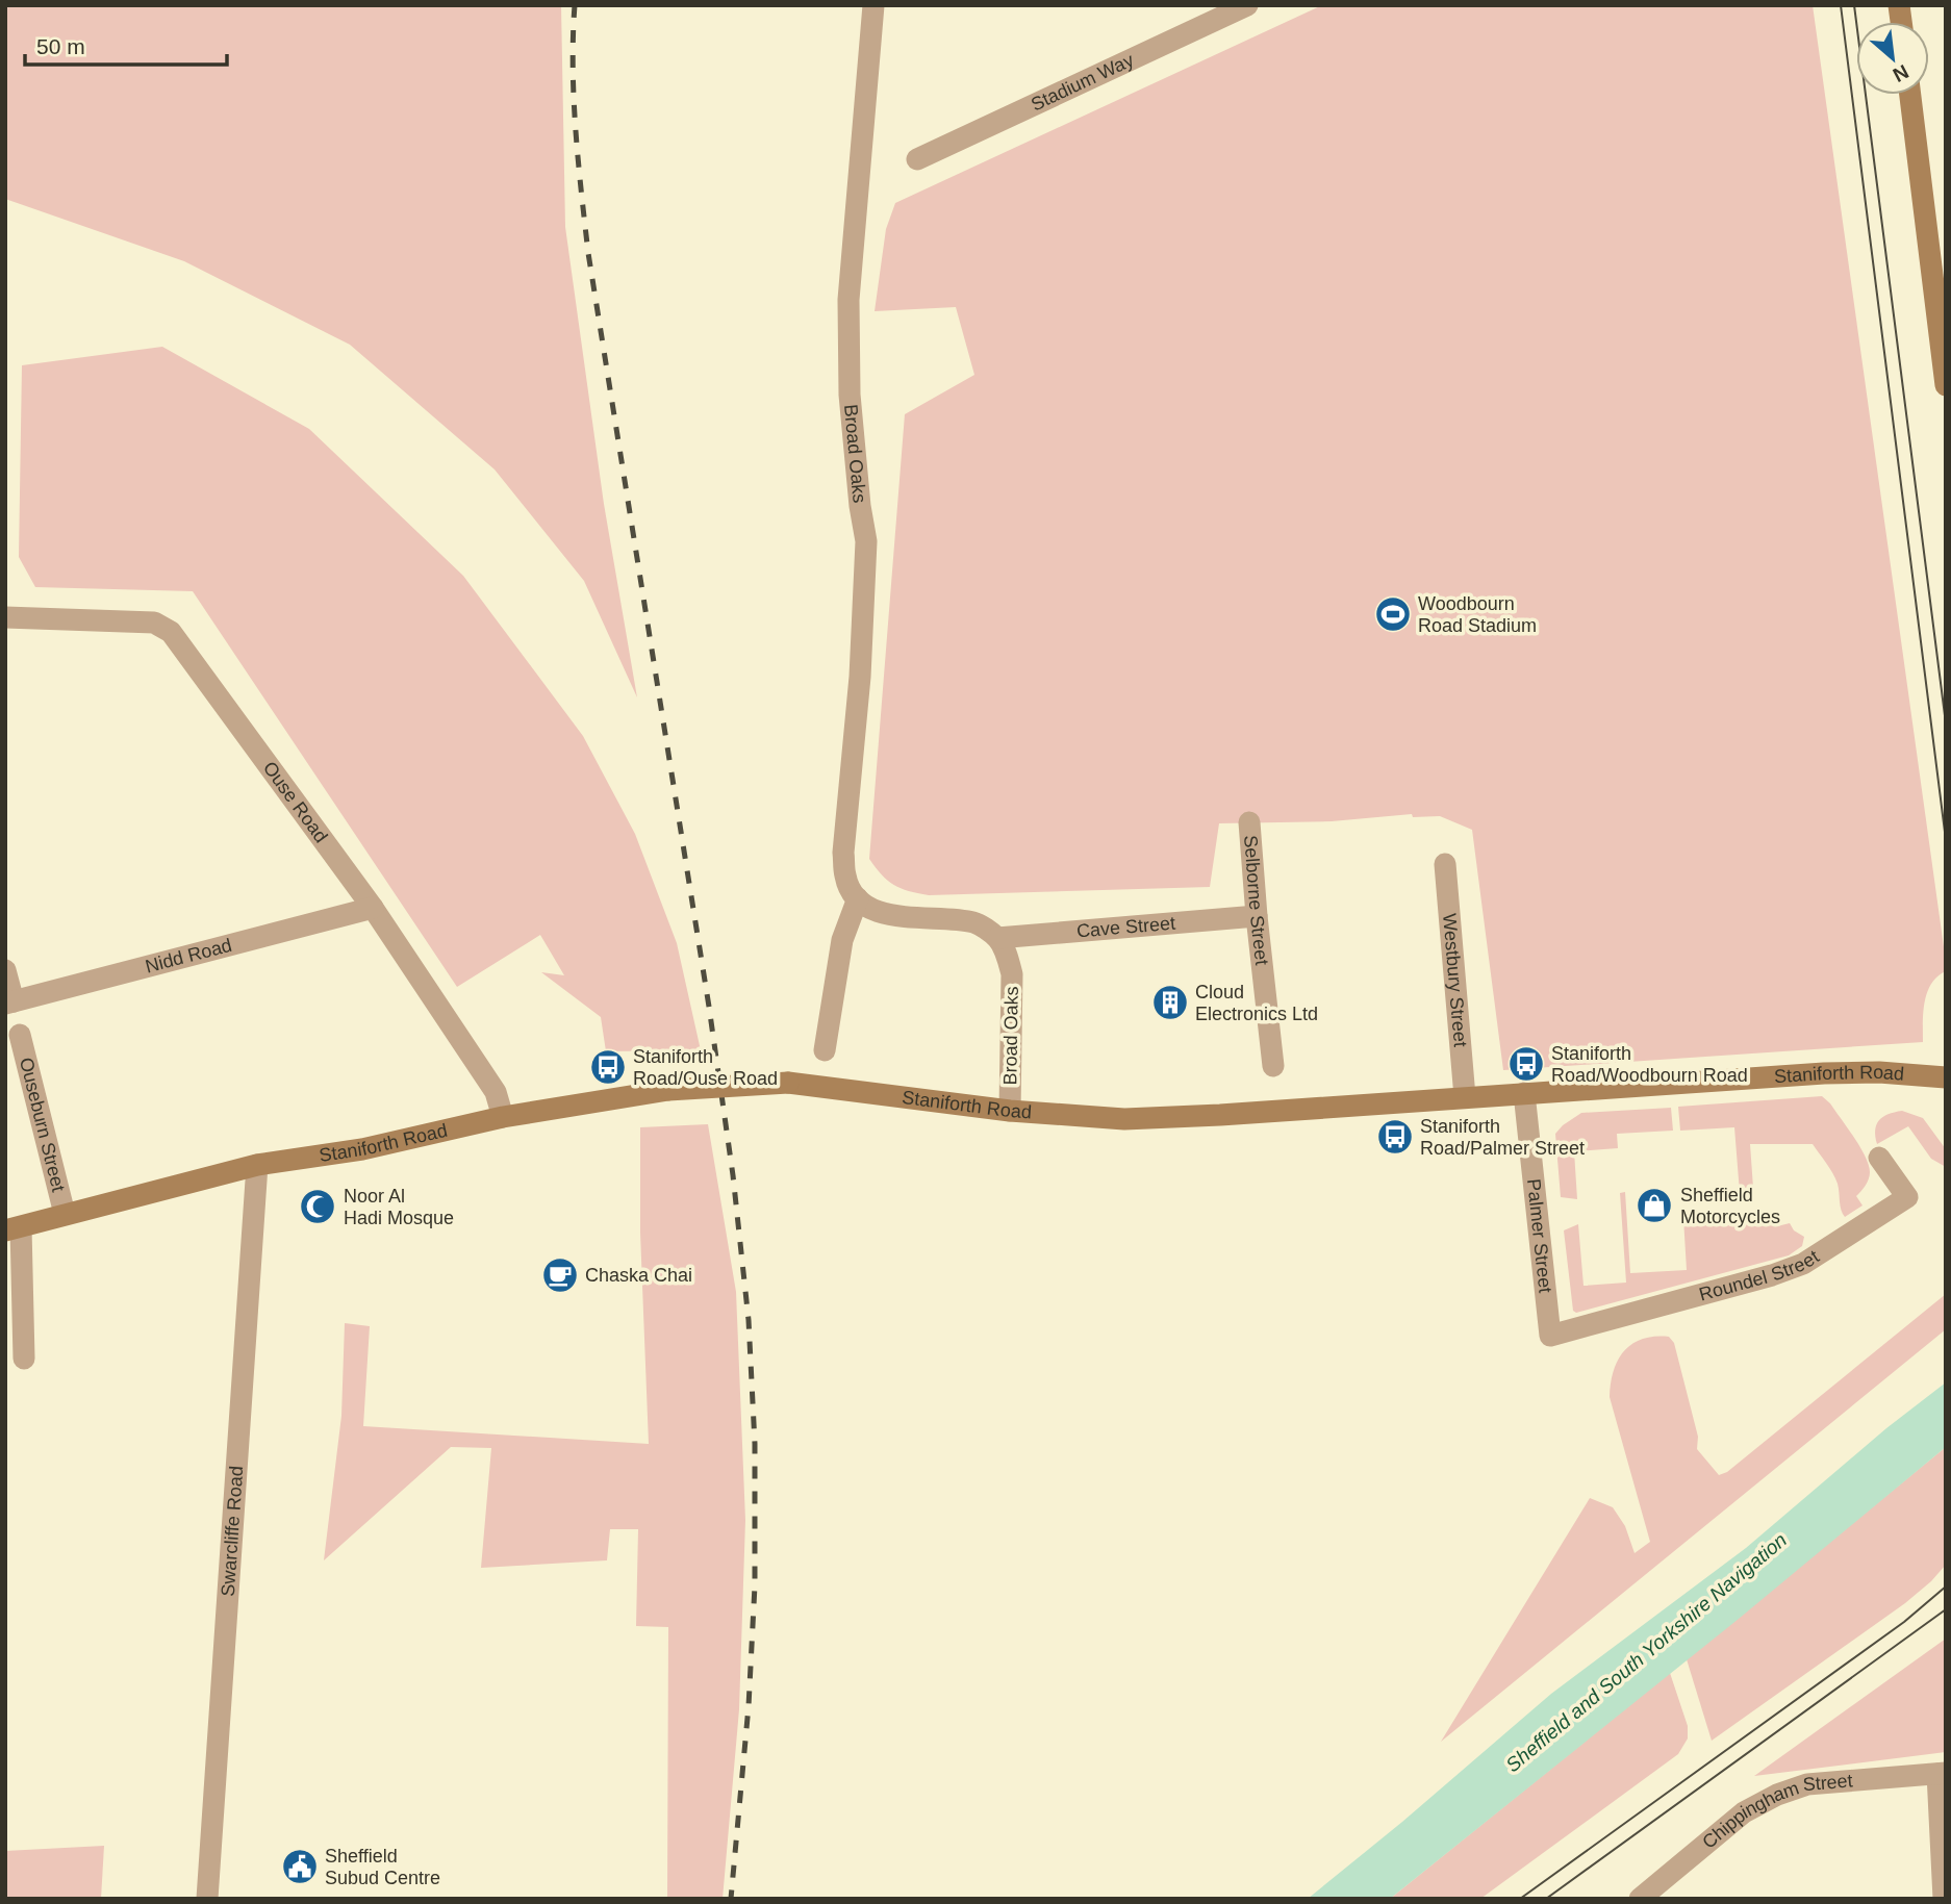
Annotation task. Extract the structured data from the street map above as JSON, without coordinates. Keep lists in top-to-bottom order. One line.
{"streets":{"main road":["Staniforth Road"],"street":["Stadium Way","Broad Oaks","Ouse Road","Selborne Street","Cave Street","Nidd Road","Westbury Street","Ouseburn Street","Palmer Street","Roundel Street","Swarcliffe Road","Chippingham Street"]},"crossings":[["Broad Oaks","Cave Street"],["Broad Oaks","Staniforth Road"],["Ouse Road","Nidd Road"],["Ouse Road","Staniforth Road"],["Selborne Street","Cave Street"],["Westbury Street","Staniforth Road"],["Staniforth Road","Ouseburn Street"],["Staniforth Road","Palmer Street"],["Staniforth Road","Swarcliffe Road"],["Palmer Street","Roundel Street"]],"water":["Sheffield and South Yorkshire Navigation"],"places":{"sports":["Woodbourn Road Stadium"],"building":["Cloud Electronics Ltd"],"bus stop":["Staniforth Road/Woodbourn Road","Staniforth Road/Ouse Road","Staniforth Road/Palmer Street"],"shop":["Sheffield Motorcycles"],"mosque":["Noor Al Hadi Mosque"],"cafe":["Chaska Chai"],"public building":["Sheffield Subud Centre"]},"scale_bar":"50 m","north":"bottom right"}
